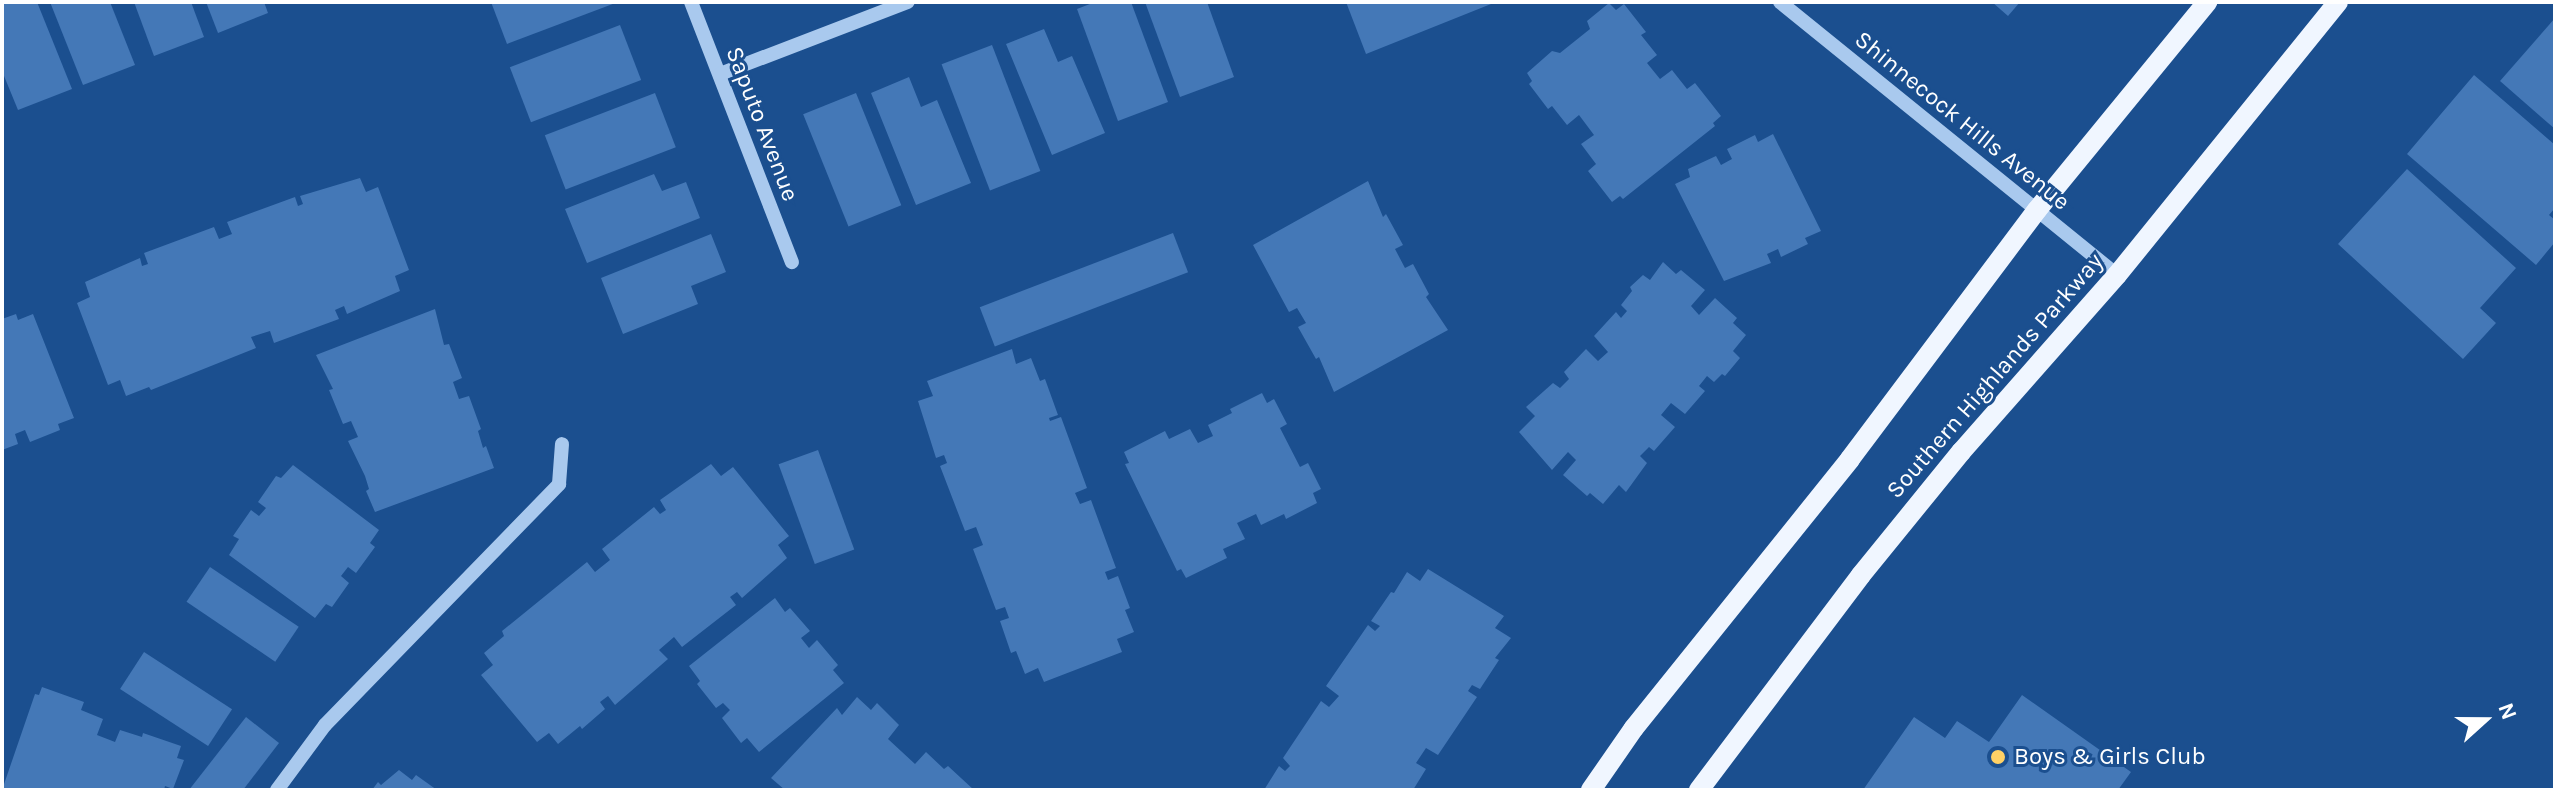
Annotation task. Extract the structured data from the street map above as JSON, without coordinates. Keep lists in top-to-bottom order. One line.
{"streets":{"main road":["Southern Highlands Parkway"],"street":["Shinnecock Hills Avenue","Saputo Avenue"]},"crossings":[["Shinnecock Hills Avenue","Southern Highlands Parkway"]],"places":["Boys & Girls Club"],"north":"right"}
